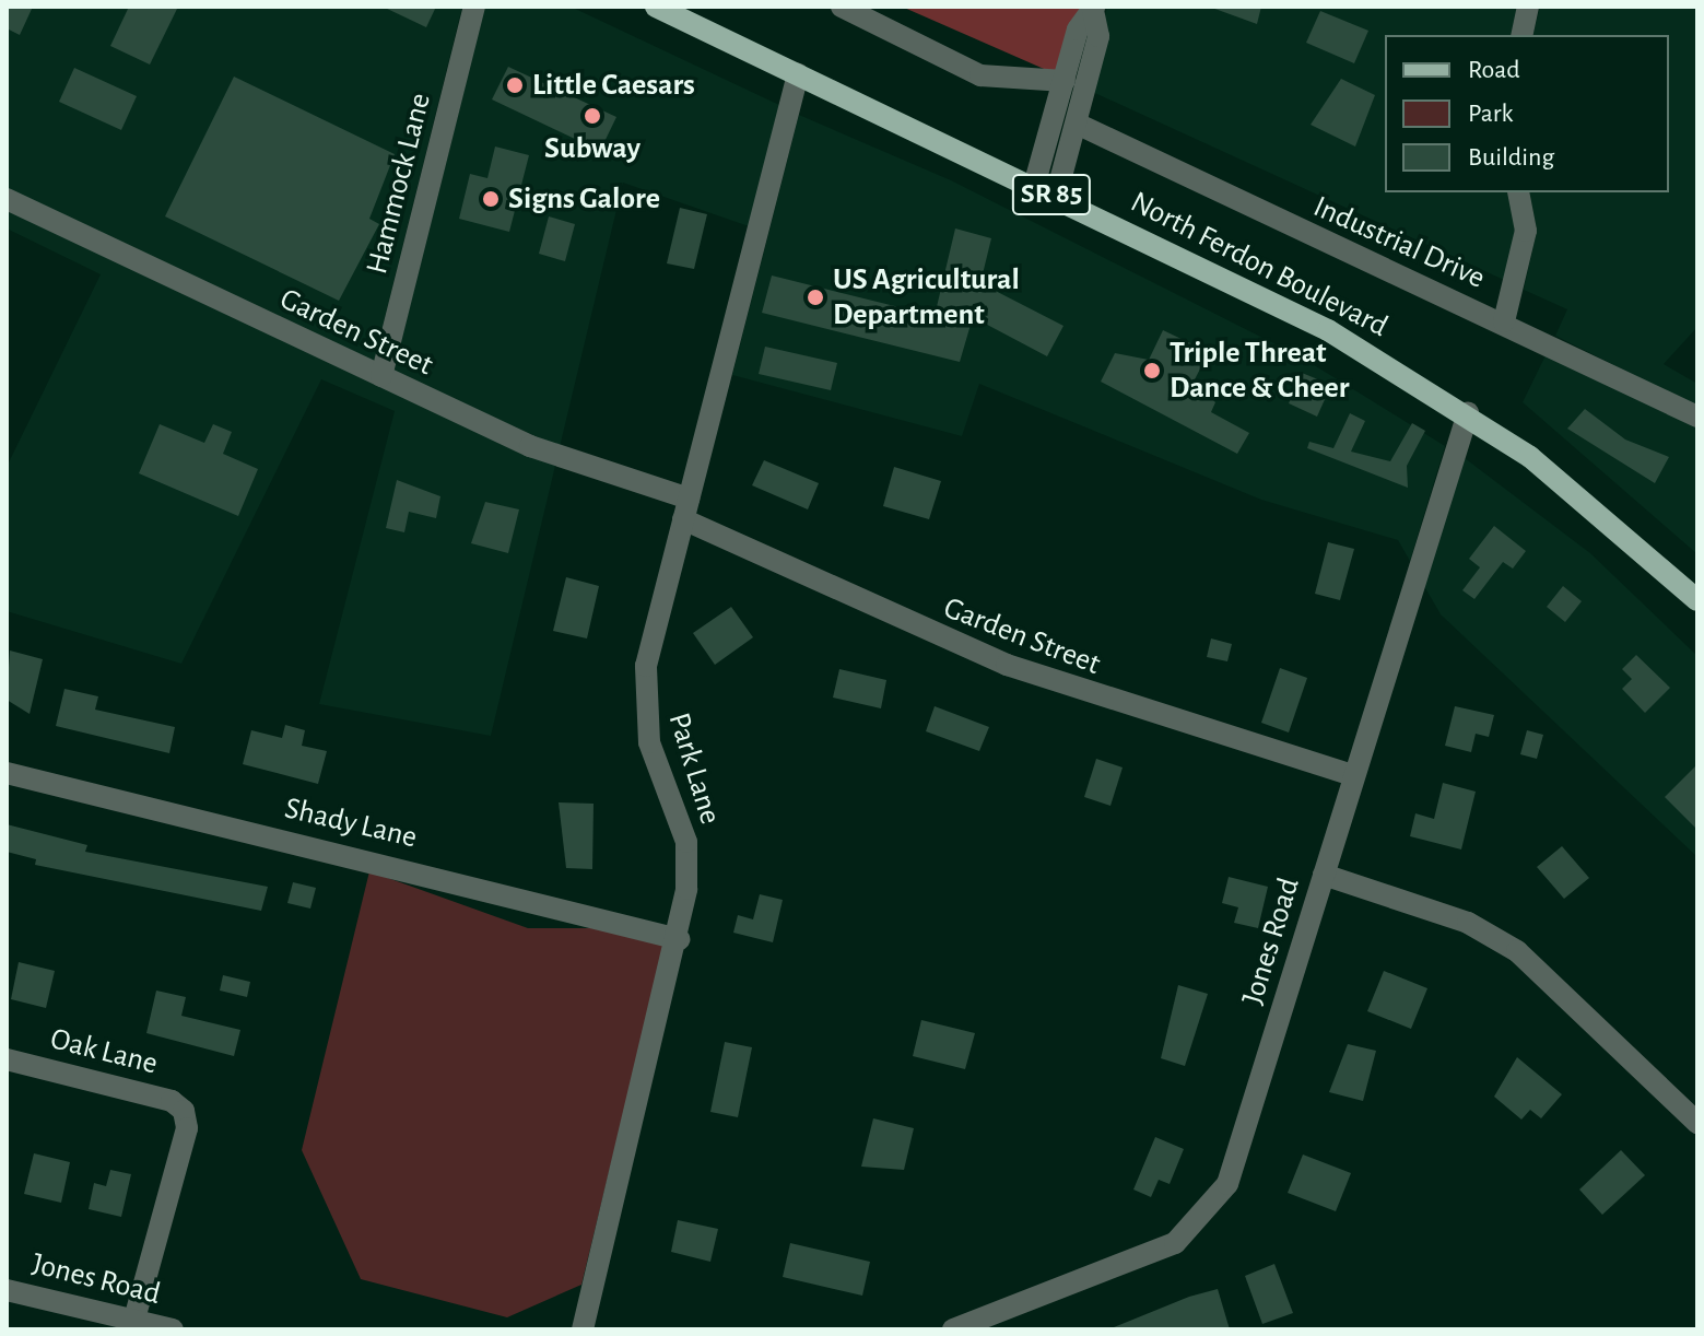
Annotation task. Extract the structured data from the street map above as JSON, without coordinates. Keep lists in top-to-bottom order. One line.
{"streets":{"main road":["SR 85","North Ferdon Boulevard"],"street":["Hammock Lane","Industrial Drive","Garden Street","Park Lane","Shady Lane","Jones Road","Oak Lane"]},"crossings":[["Hammock Lane","Garden Street"],["North Ferdon Boulevard","Park Lane"],["North Ferdon Boulevard","Jones Road"],["Garden Street","Park Lane"],["Garden Street","Jones Road"],["Park Lane","Shady Lane"],["Jones Road","Oak Lane"]],"places":["Little Caesars","Subway","Signs Galore","US Agricultural Department","Triple Threat Dance & Cheer"],"legend":["Road","Park","Building"]}
